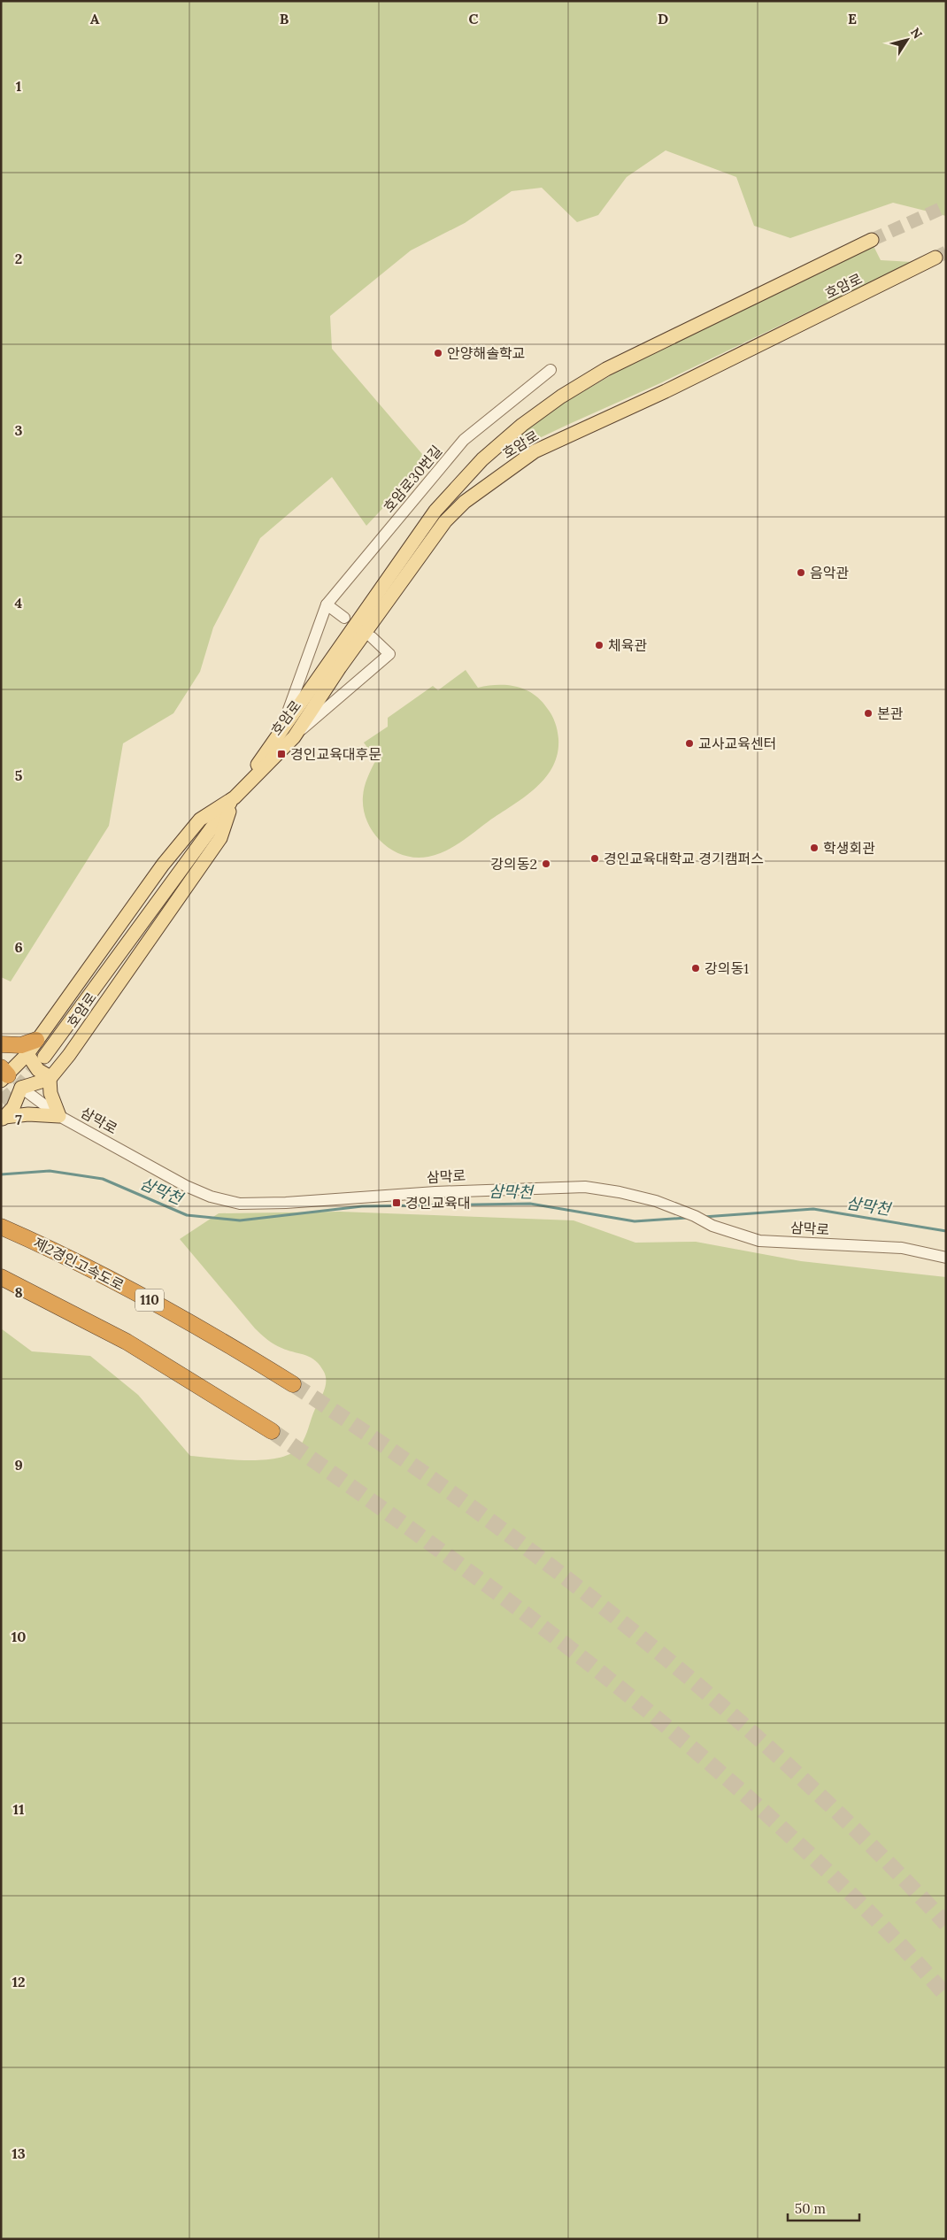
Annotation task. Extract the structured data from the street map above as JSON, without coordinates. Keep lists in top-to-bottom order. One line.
{"streets":{"highway":["제2경인고속도로","110"],"main road":["호암로","삼막로"],"street":["호암로30번길"]},"crossings":[["호암로","삼막로"]],"water":["삼막천"],"places":{"other":["안양해솔학교","음악관","체육관","본관","교사교육센터","학생회관","경인교육대학교 경기캠퍼스","강의동2","강의동1"],"transit":["경인교육대후문","경인교육대"]},"scale_bar":"50 m","north":"top right","grid":{"columns":["A","B","C","D","E"],"rows":["1","2","3","4","5","6","7","8","9","10","11","12","13"]}}
